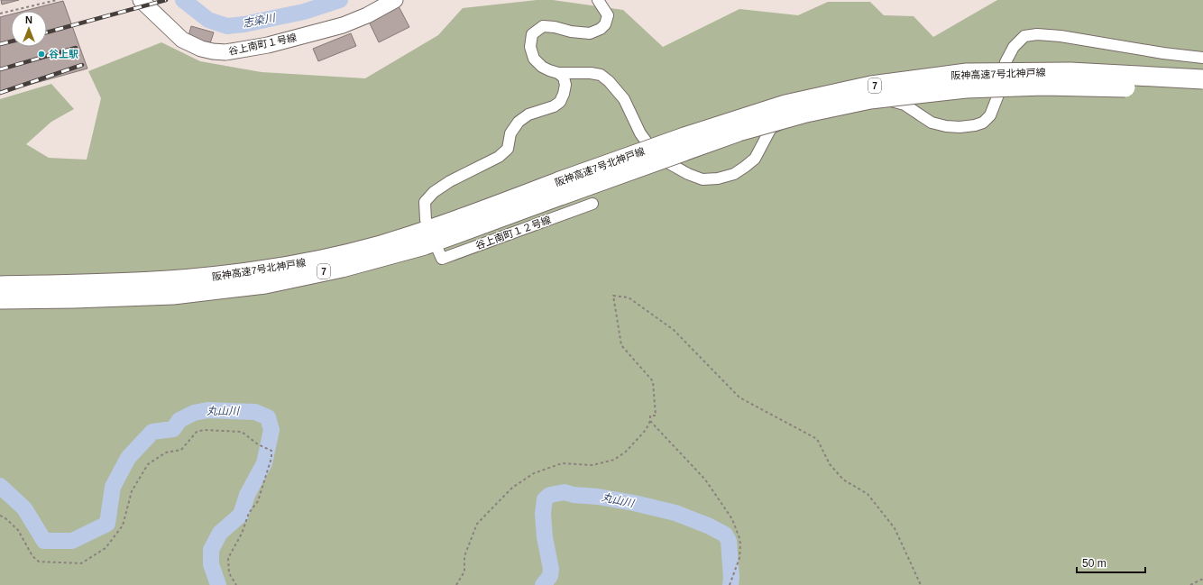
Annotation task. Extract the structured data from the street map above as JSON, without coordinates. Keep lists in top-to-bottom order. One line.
{"streets":{"highway":["阪神高速7号北神戸線","7"],"street":["谷上南町１号線","谷上南町１２号線"]},"water":["志染川","丸山川"],"places":["谷上駅"],"scale_bar":"50 m","north":"top"}
